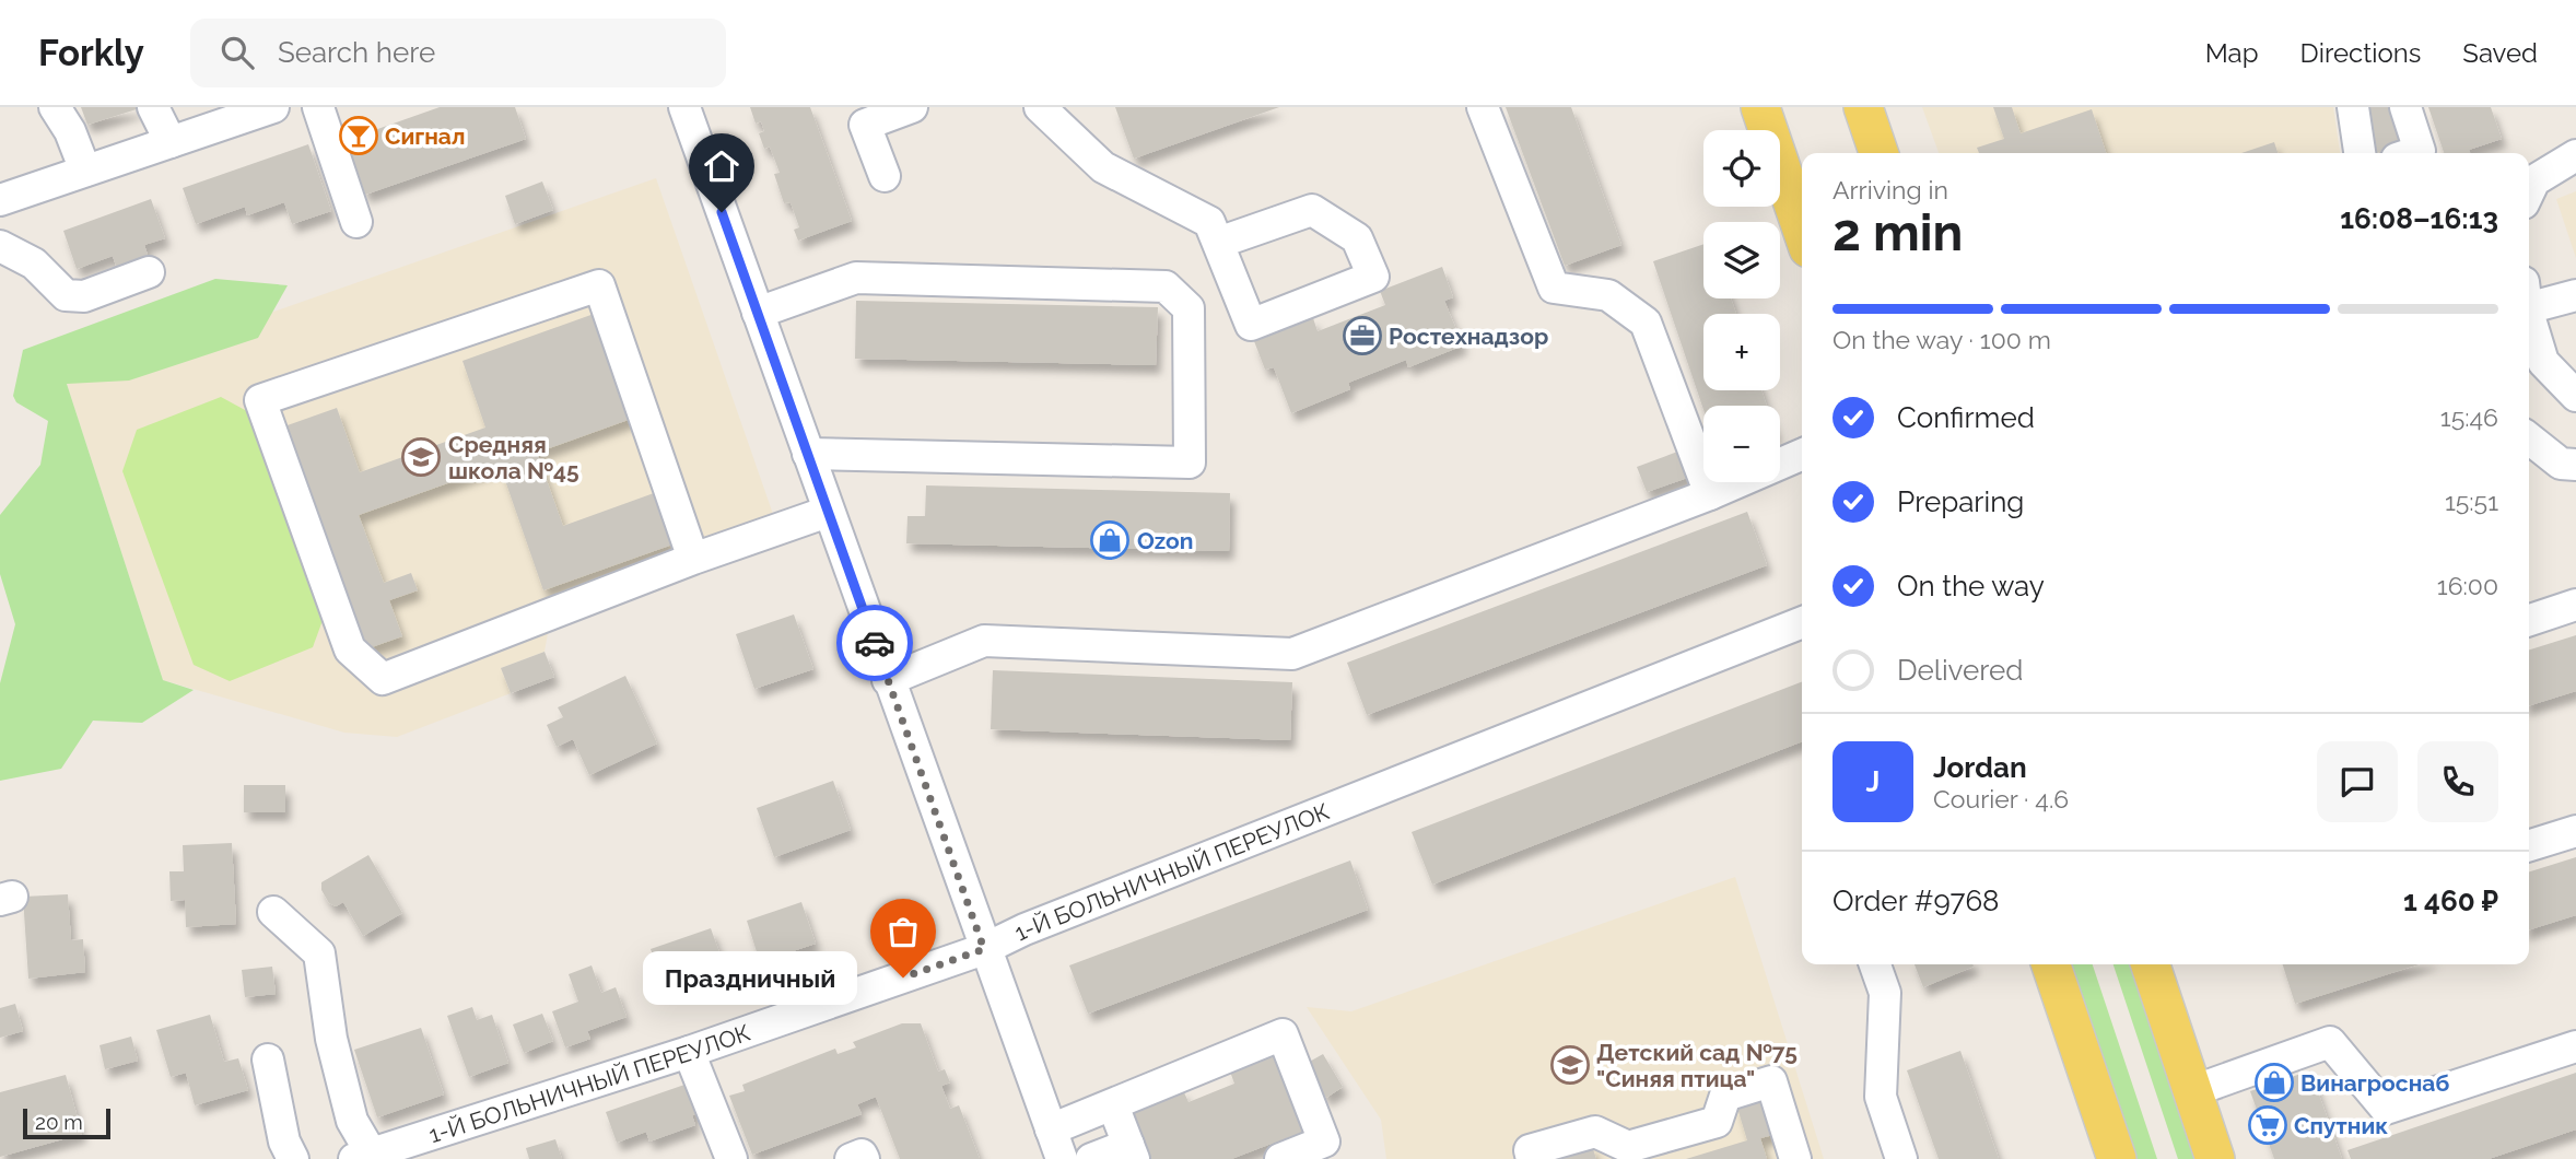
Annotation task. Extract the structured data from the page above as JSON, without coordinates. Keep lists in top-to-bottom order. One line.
{"streets":{"street":["1-Й БОЛЬНИЧНЫЙ ПЕРЕУЛОК"]},"places":{"bar":["Сигнал"],"office":["Ростехнадзор"],"school or university":["Средняя школа №45","Детский сад №75 \"Синяя птица\""],"shop":["Ozon","Винагроснаб"],"other":["Праздничный"],"supermarket":["Спутник"]},"scale_bar":"20 m","page":{"header":"Forkly","search":"Search here","nav":["Map","Directions","Saved"],"map_buttons":["+","−"],"heading":["2 min","Arriving in","16:08–16:13"],"panel":["Jordan","Courier · 4.6","Order #9768","1 460 ₽"],"bar":"On the way · 100 m","list":[["Confirmed","15:46"],["Preparing","15:51"],["On the way","16:00"],"Delivered"],"round":"J","bubble":"Праздничный","scale":"20 m"}}
